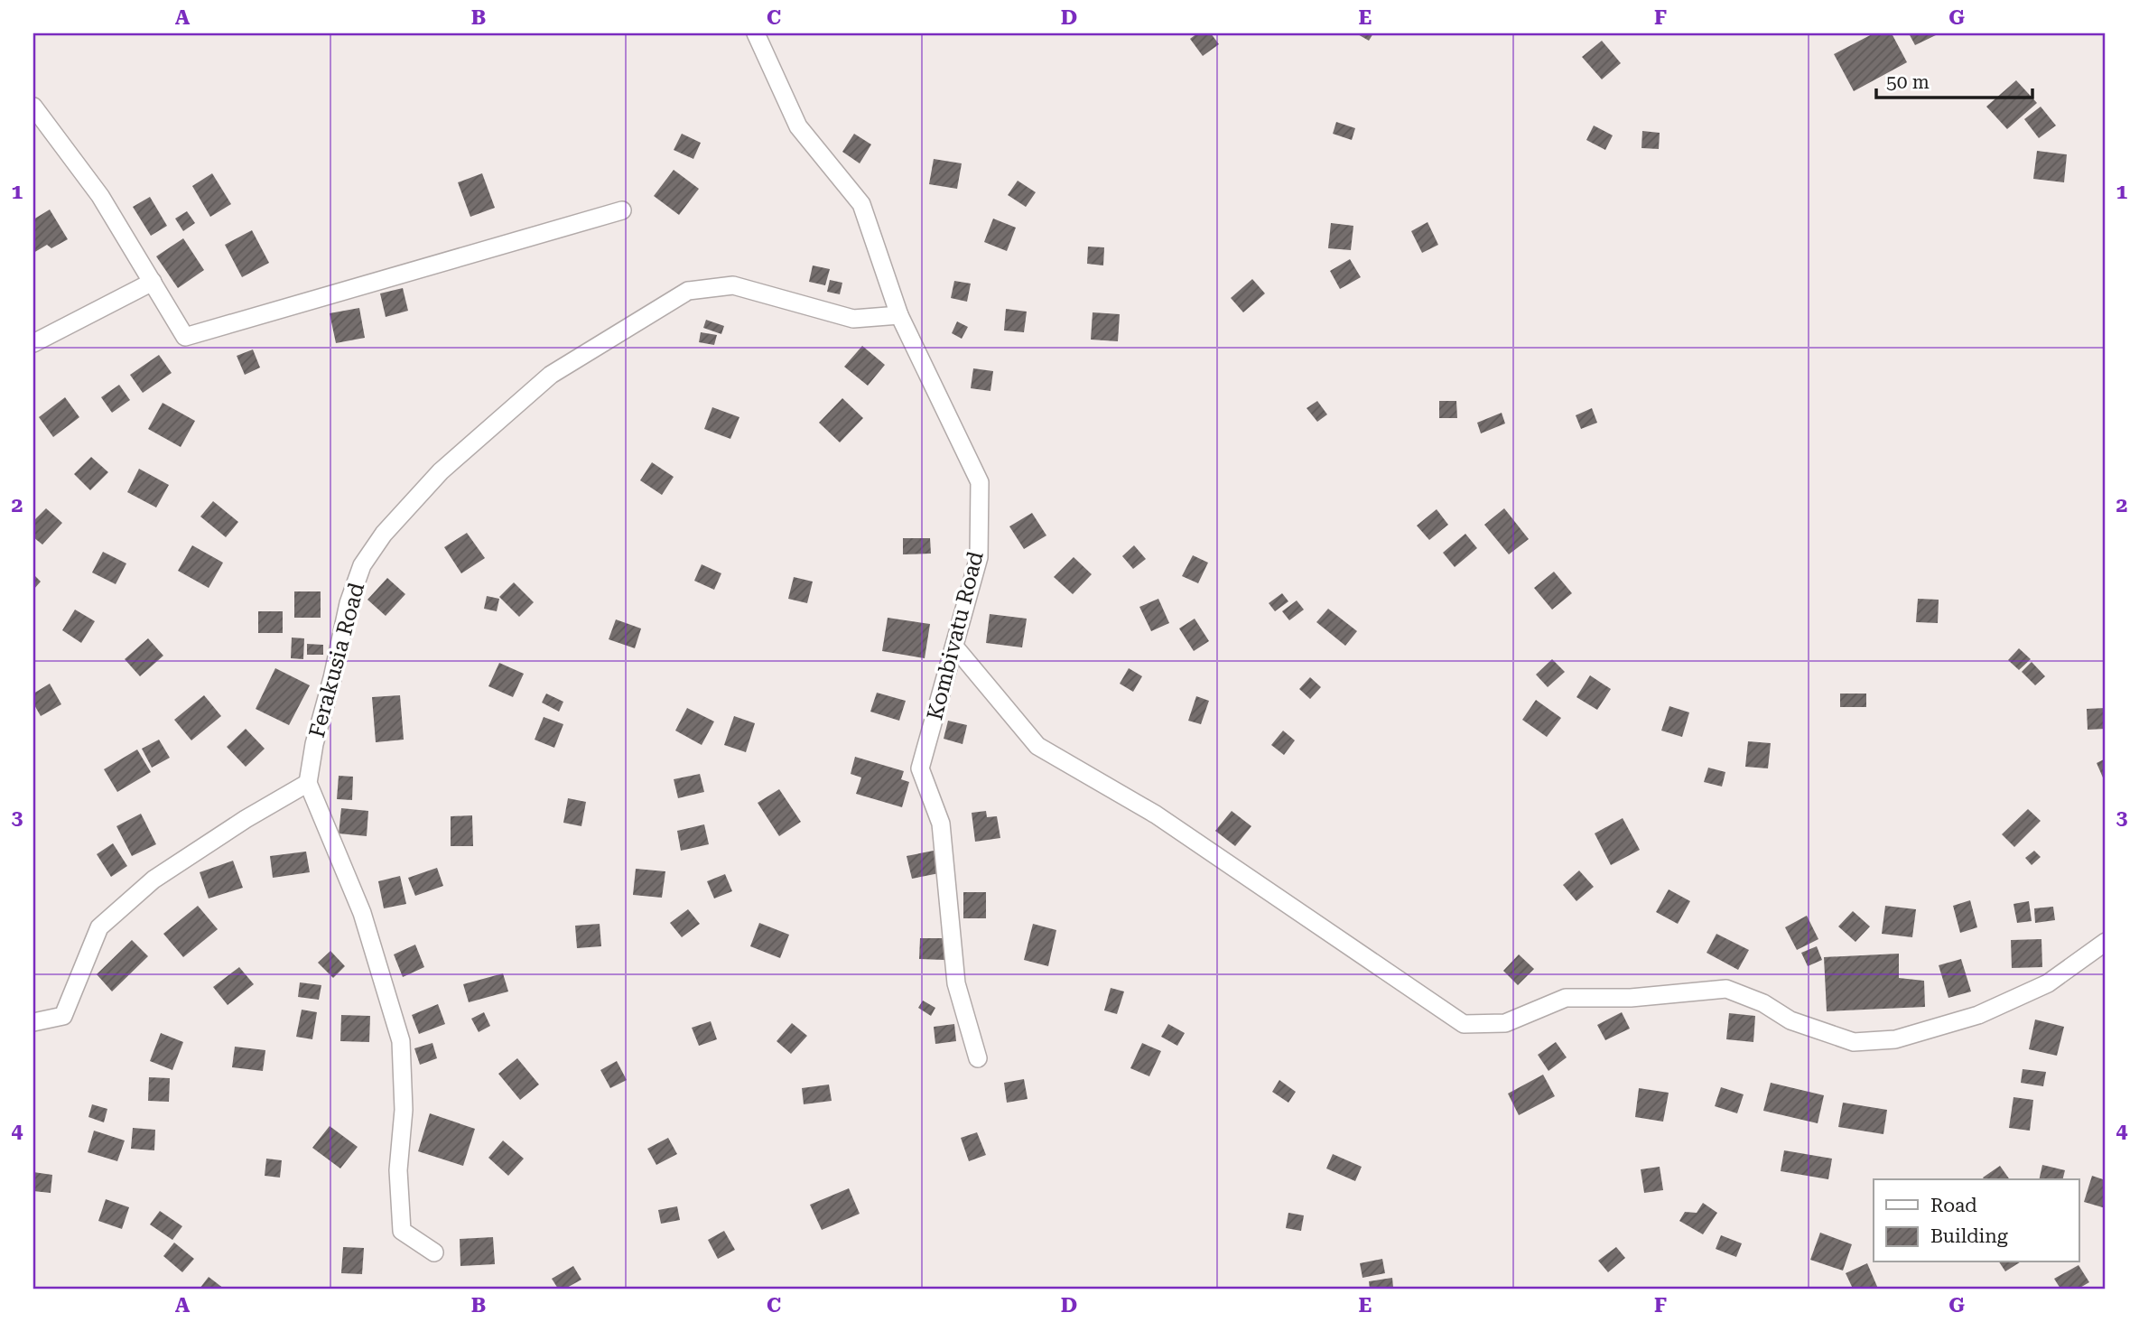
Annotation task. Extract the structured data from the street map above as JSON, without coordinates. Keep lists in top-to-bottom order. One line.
{"streets":{"street":["Kombivatu Road","Ferakusia Road"]},"crossings":[["Kombivatu Road","Ferakusia Road"]],"legend":["Road","Building"],"scale_bar":"50 m","grid":{"columns":["A","B","C","D","E","F","G"],"rows":["1","2","3","4"]}}
